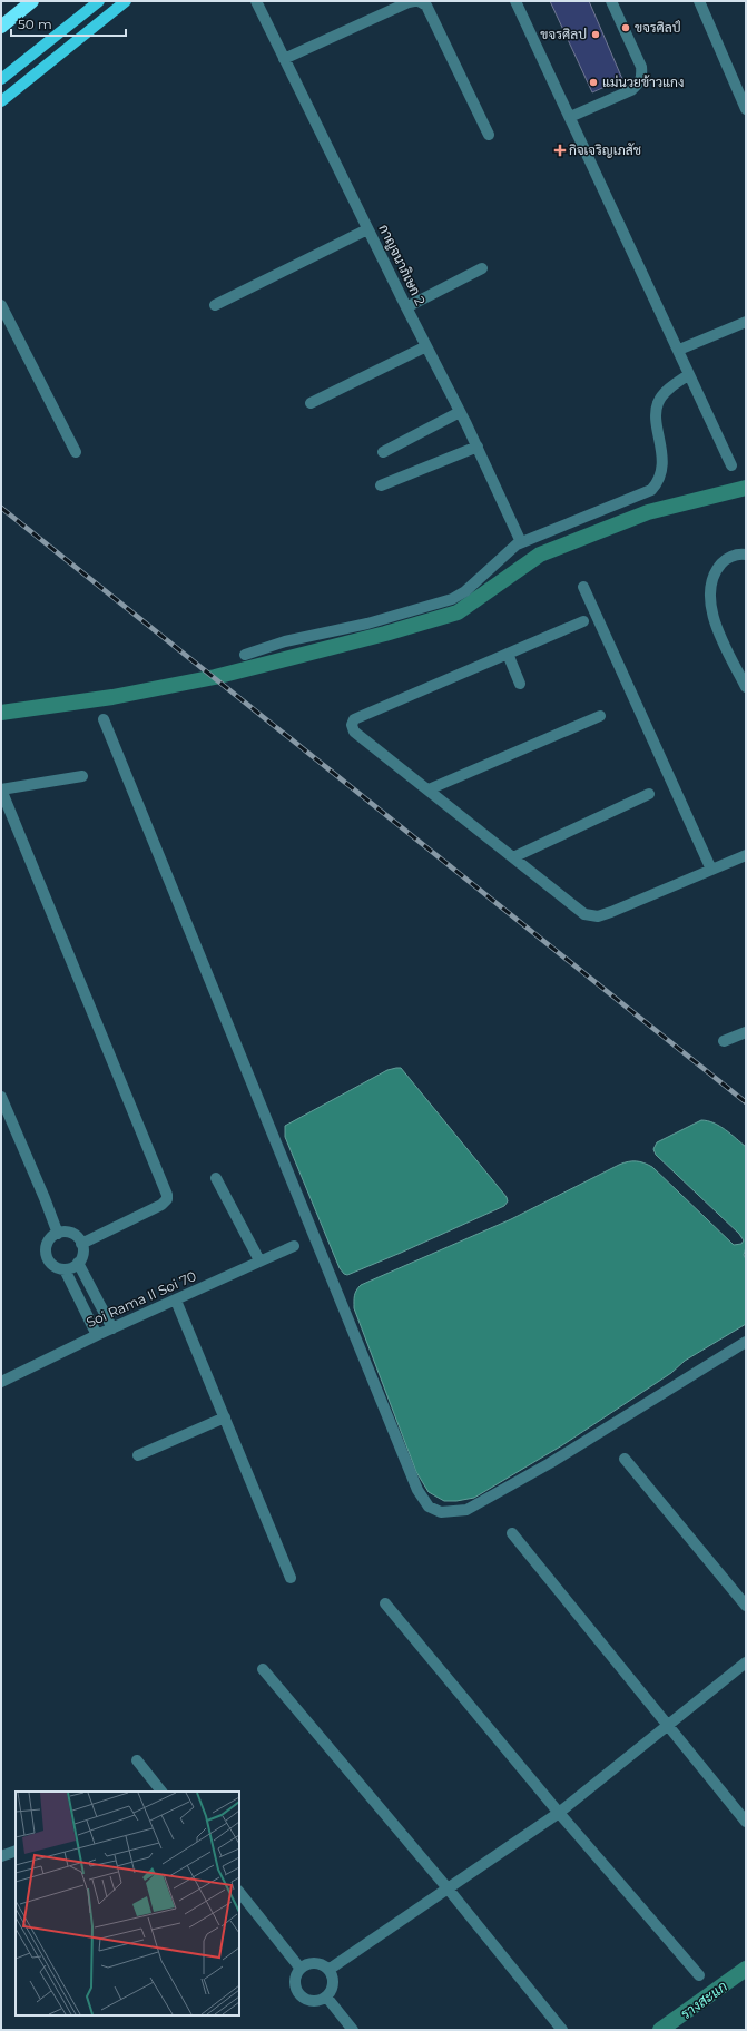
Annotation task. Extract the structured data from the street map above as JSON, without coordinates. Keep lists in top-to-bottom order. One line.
{"streets":{"street":["กาญจนาภิเษก 2","Soi Rama II Soi 70"]},"water":["รางสะแก"],"places":{"other":["ขจรศิลป์","ขจรศิลป","แม่นวยข้าวแกง"],"health":["กิจเจริญเภสัช"]},"scale_bar":"50 m"}
